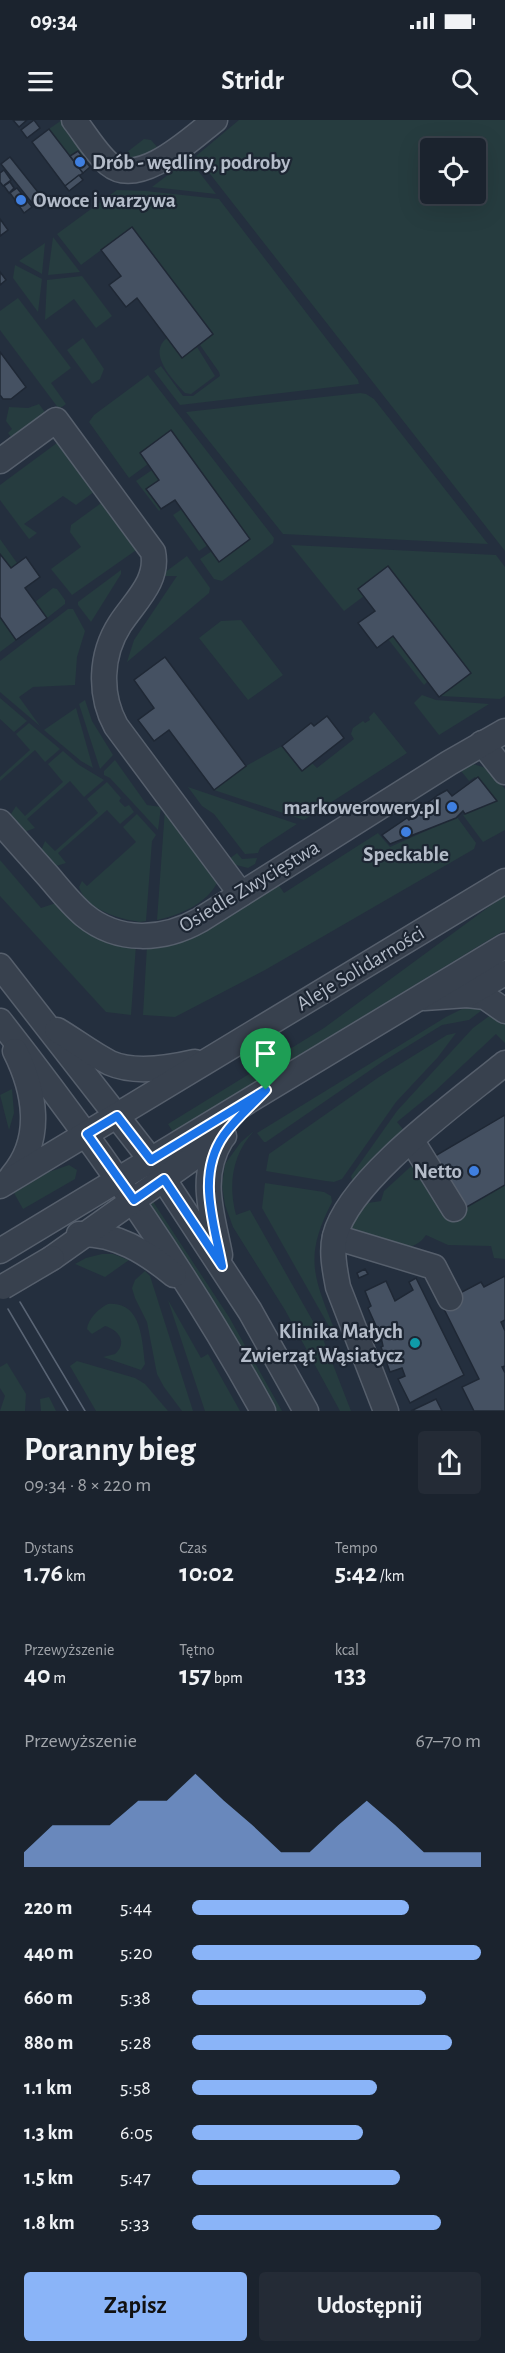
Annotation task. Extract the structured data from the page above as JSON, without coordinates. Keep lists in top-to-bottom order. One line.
{"streets":{"street":["Osiedle Zwycięstwa","Aleje Solidarności"]},"places":["Drób - wędliny, podroby","Owoce i warzywa","markowerowery.pl","Speckable","Netto","Klinika Małych Zwierząt Wąsiatycz"],"page":{"status":"09:34","header":"Stridr","heading":["Poranny bieg","09:34 · 8 × 220 m"],"stats":[["Dystans","1.76 km"],["Czas","10:02"],["Tempo","5:42 /km"],["Przewyższenie","40 m"],["Tętno","157 bpm"],["kcal","133"]],"chart":["Przewyższenie","67–70 m"],"list":[{"name":"220 m","note":"5:44"},{"name":"440 m","note":"5:20"},{"name":"660 m","note":"5:38"},{"name":"880 m","note":"5:28"},{"name":"1.1 km","note":"5:58"},{"name":"1.3 km","note":"6:05"},{"name":"1.5 km","note":"5:47"},{"name":"1.8 km","note":"5:33"}],"buttons":["Zapisz","Udostępnij"]}}
